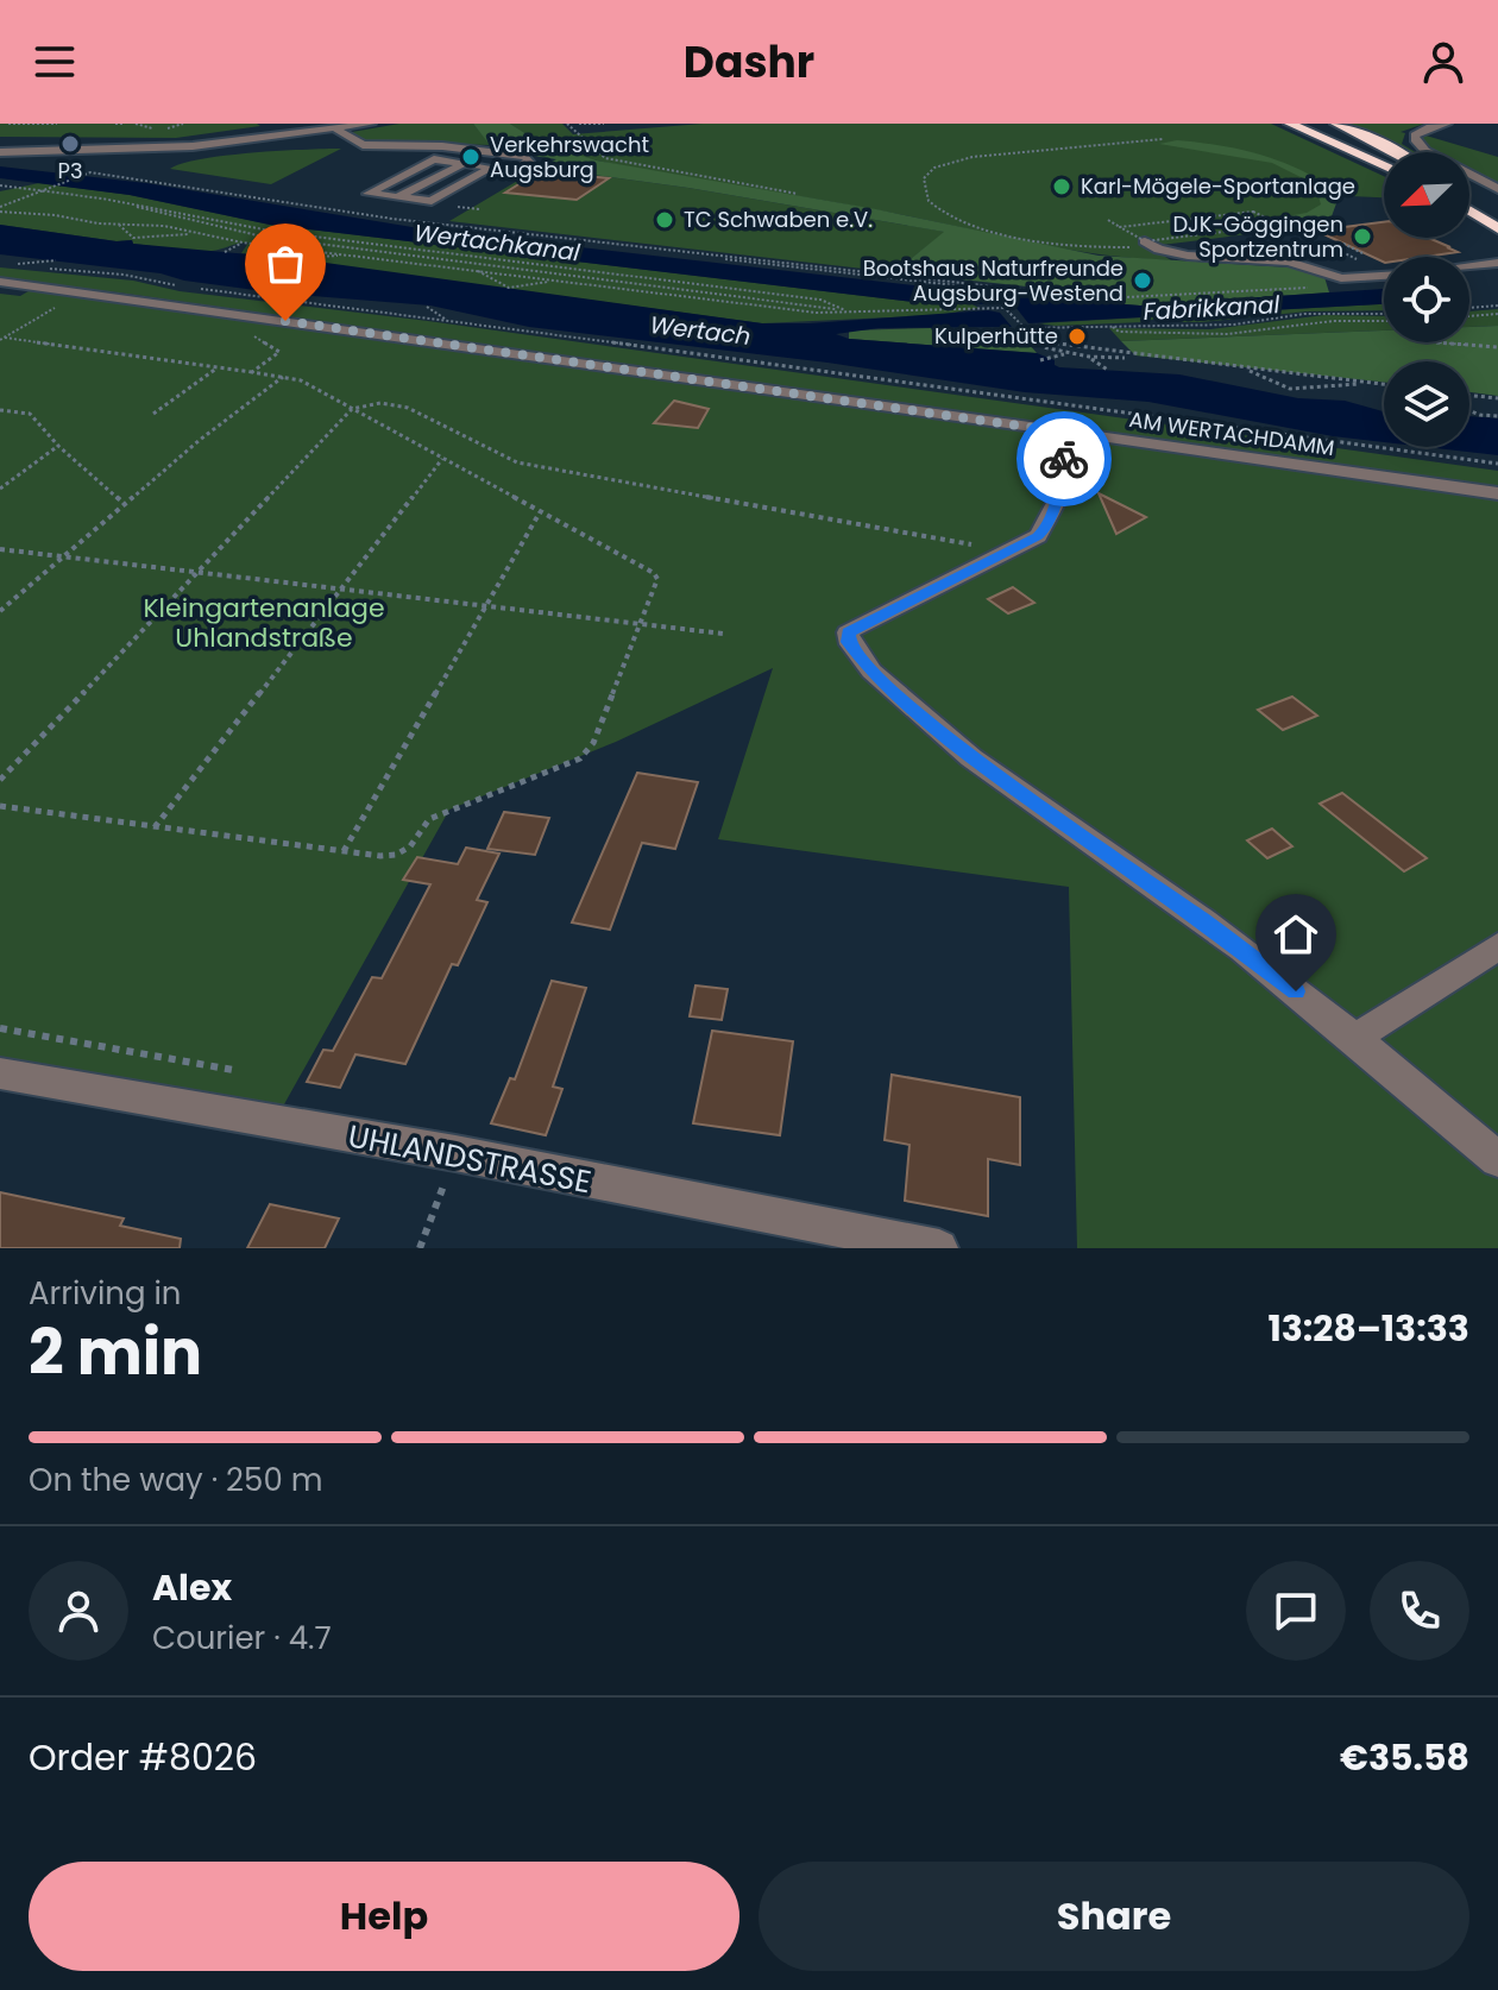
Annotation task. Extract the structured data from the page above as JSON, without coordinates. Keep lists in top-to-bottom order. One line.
{"streets":{"street":["AM WERTACHDAMM","UHLANDSTRASSE"]},"water":["Wertachkanal","Fabrikkanal","Wertach"],"parks":["Kleingartenanlage Uhlandstraße"],"places":["P3","Verkehrswacht Augsburg","Karl-Mögele-Sportanlage","TC Schwaben e.V.","DJK-Göggingen Sportzentrum","Bootshaus Naturfreunde Augsburg-Westend","Kulperhütte"],"north":"bottom left","page":{"header":"Dashr","heading":["2 min","Arriving in","13:28–13:33"],"panel":["Alex","Courier · 4.7","Order #8026","€35.58"],"bar":"On the way · 250 m","buttons":["Help","Share"]}}
